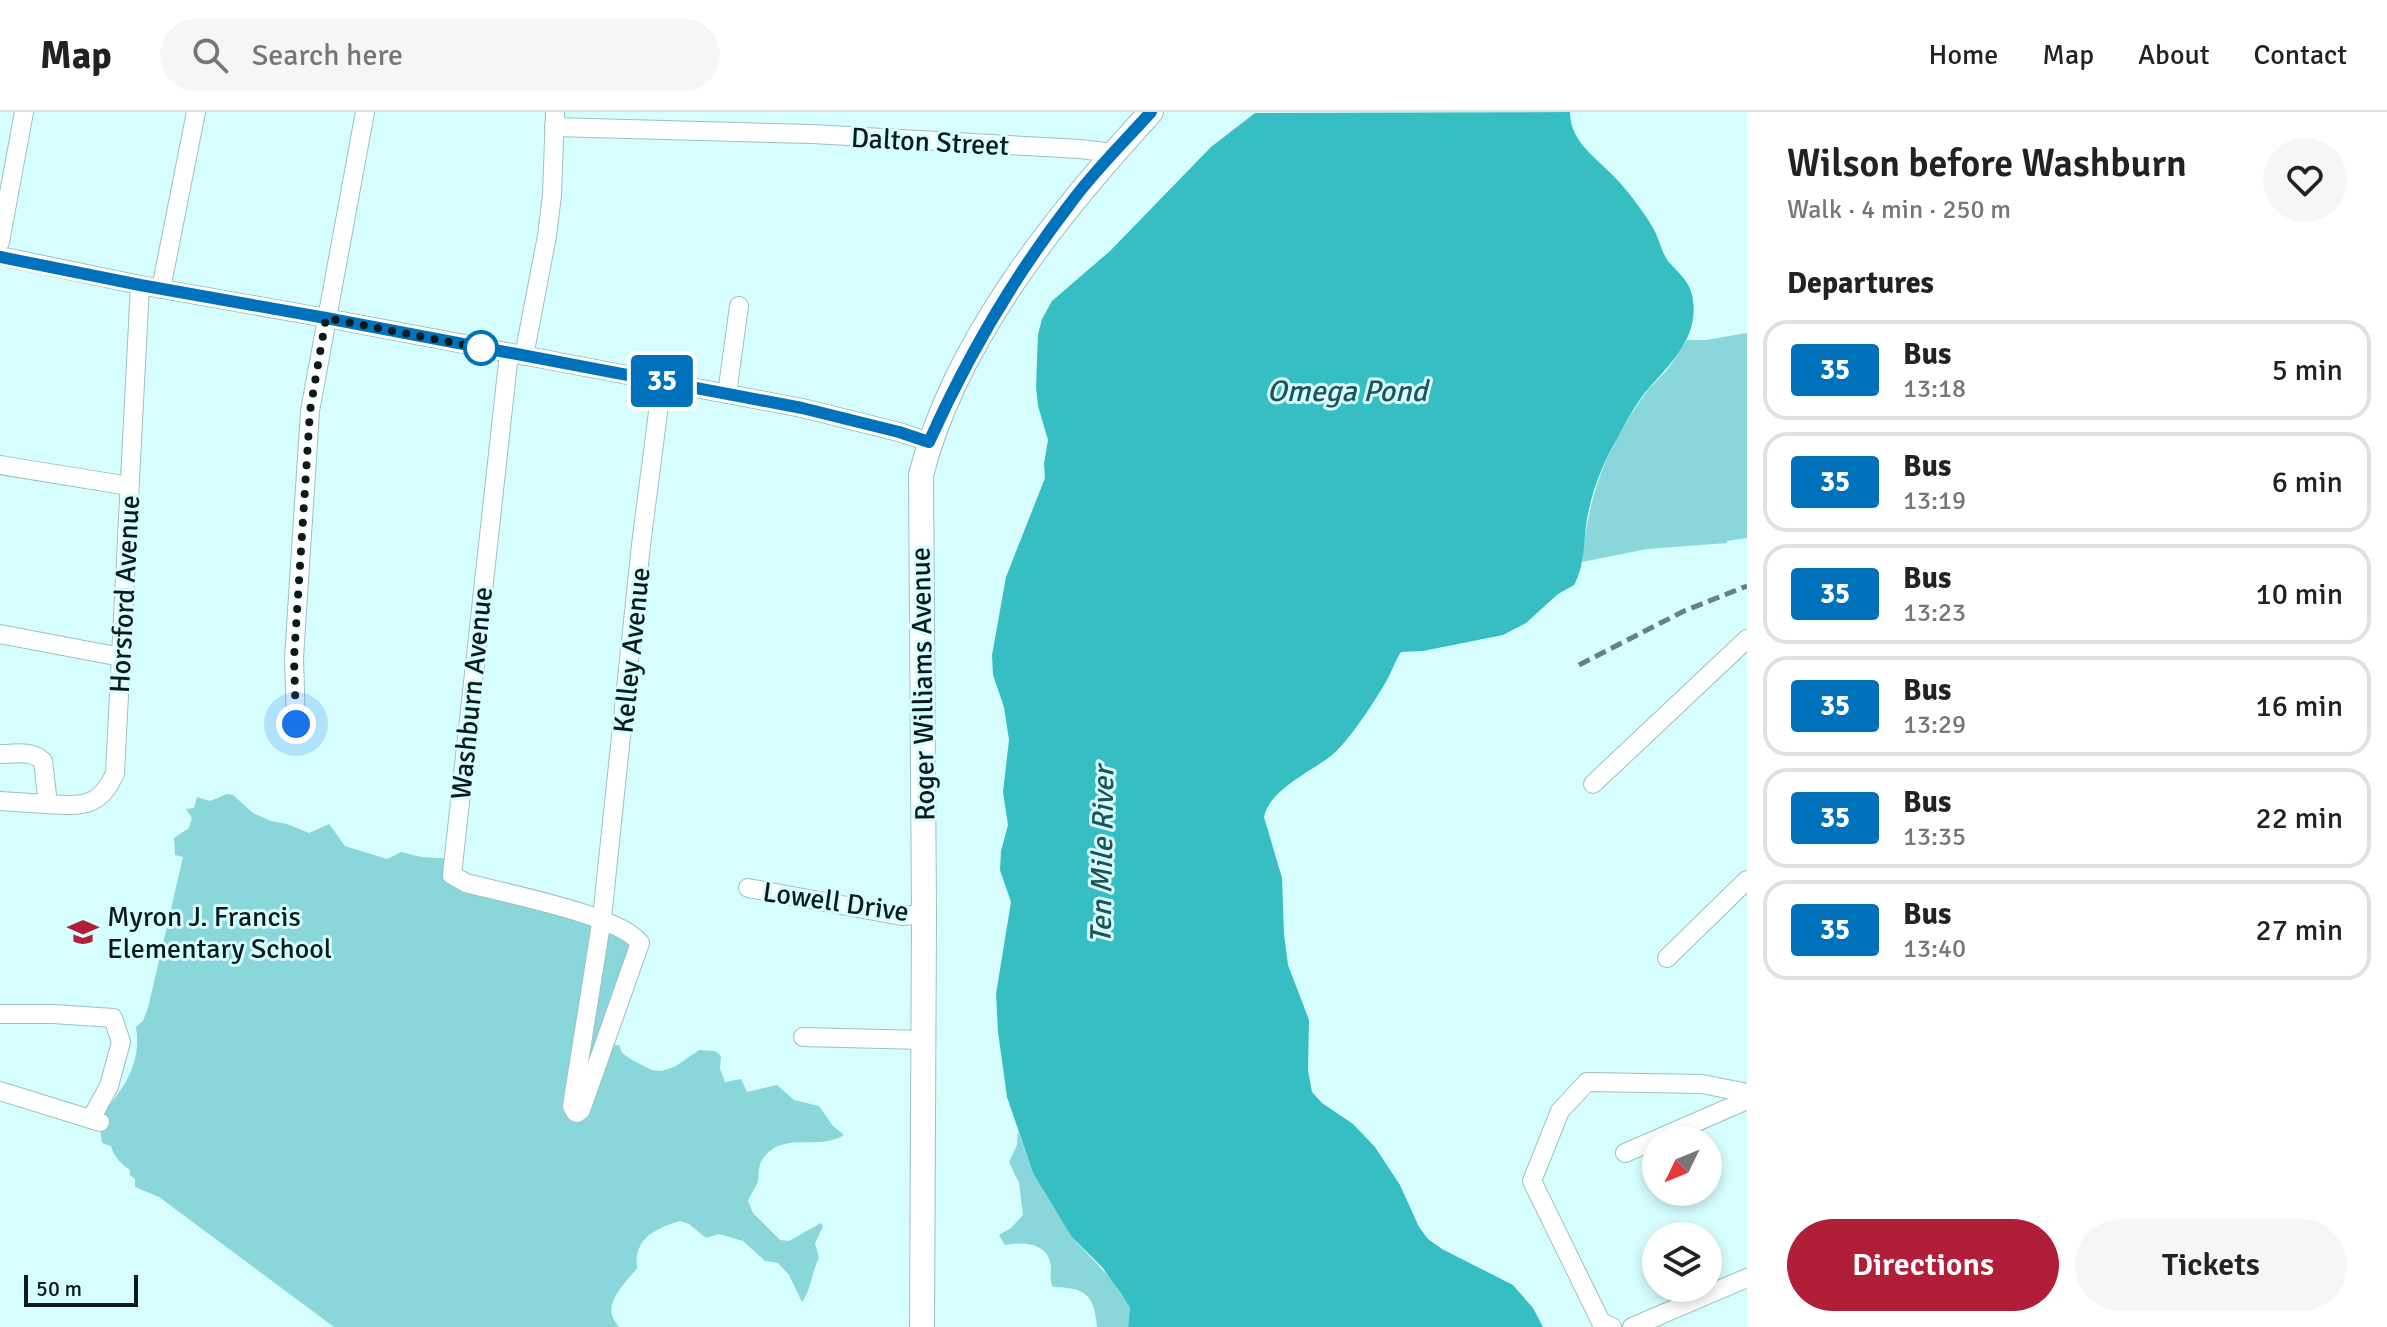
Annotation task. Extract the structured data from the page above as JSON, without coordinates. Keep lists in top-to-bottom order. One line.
{"streets":{"main road":["Roger Williams Avenue"],"street":["Dalton Street","Horsford Avenue","Kelley Avenue","Washburn Avenue","Lowell Drive"]},"crossings":[["Dalton Street","Roger Williams Avenue"],["Dalton Street","Washburn Avenue"],["Kelley Avenue","Washburn Avenue"],["Roger Williams Avenue","Lowell Drive"]],"water":["Omega Pond","Ten Mile River"],"places":{"school or university":["Myron J. Francis Elementary School"]},"lines":["bus line 35"],"scale_bar":"50 m","north":"bottom left","page":{"header":"Map","search":"Search here","nav":["Home","Map","About","Contact"],"on_map":"35","heading":[["Wilson before Washburn","Walk · 4 min · 250 m"],"Departures"],"list":[{"mark":"35","name":"Bus","note":"13:18","value":"5 min"},{"mark":"35","name":"Bus","note":"13:19","value":"6 min"},{"mark":"35","name":"Bus","note":"13:23","value":"10 min"},{"mark":"35","name":"Bus","note":"13:29","value":"16 min"},{"mark":"35","name":"Bus","note":"13:35","value":"22 min"},{"mark":"35","name":"Bus","note":"13:40","value":"27 min"}],"buttons":["Directions","Tickets"],"scale":"50 m"}}
